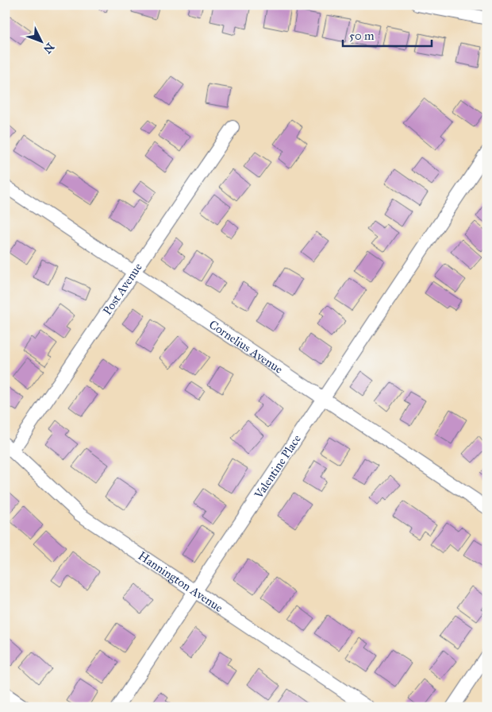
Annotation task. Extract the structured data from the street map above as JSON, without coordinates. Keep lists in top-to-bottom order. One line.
{"streets":{"street":["Post Avenue","Cornelius Avenue","Valentine Place","Hannington Avenue"]},"crossings":[["Post Avenue","Cornelius Avenue"],["Post Avenue","Hannington Avenue"],["Cornelius Avenue","Valentine Place"],["Valentine Place","Hannington Avenue"]],"scale_bar":"50 m","north":"bottom right"}
